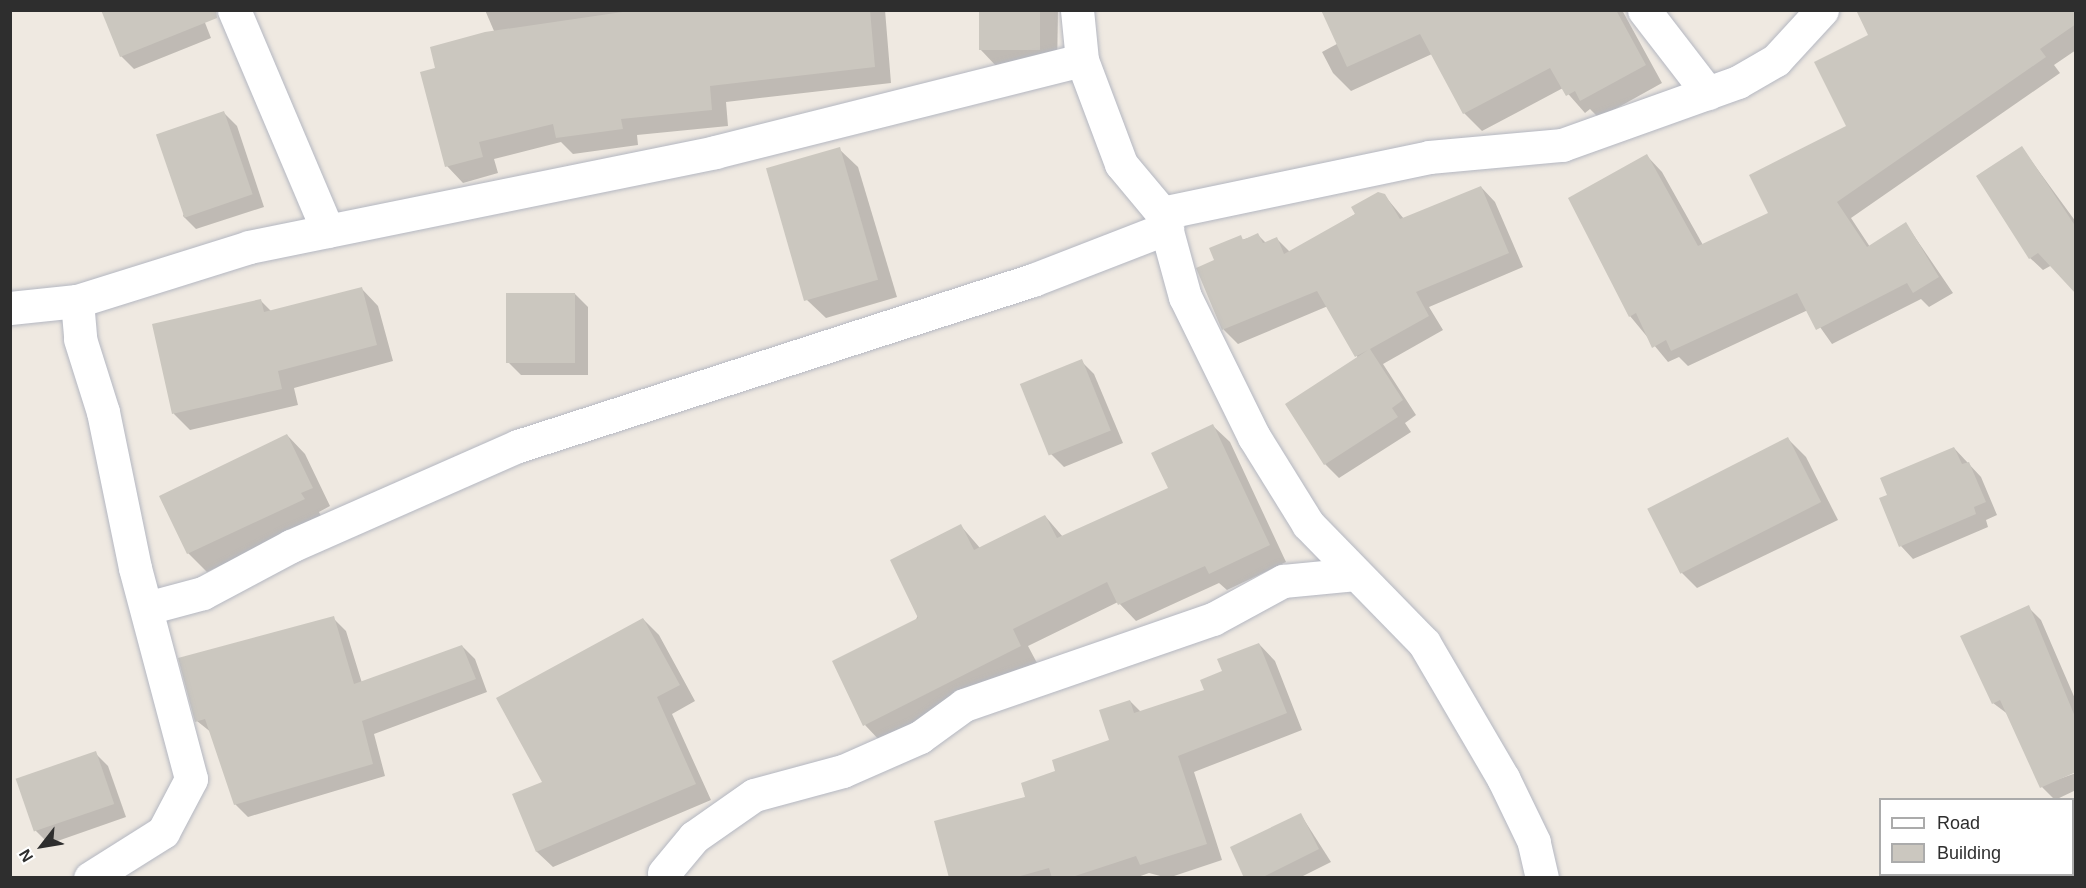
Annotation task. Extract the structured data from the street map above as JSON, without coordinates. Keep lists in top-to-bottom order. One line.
{"legend":["Road","Building"],"north":"bottom left"}
